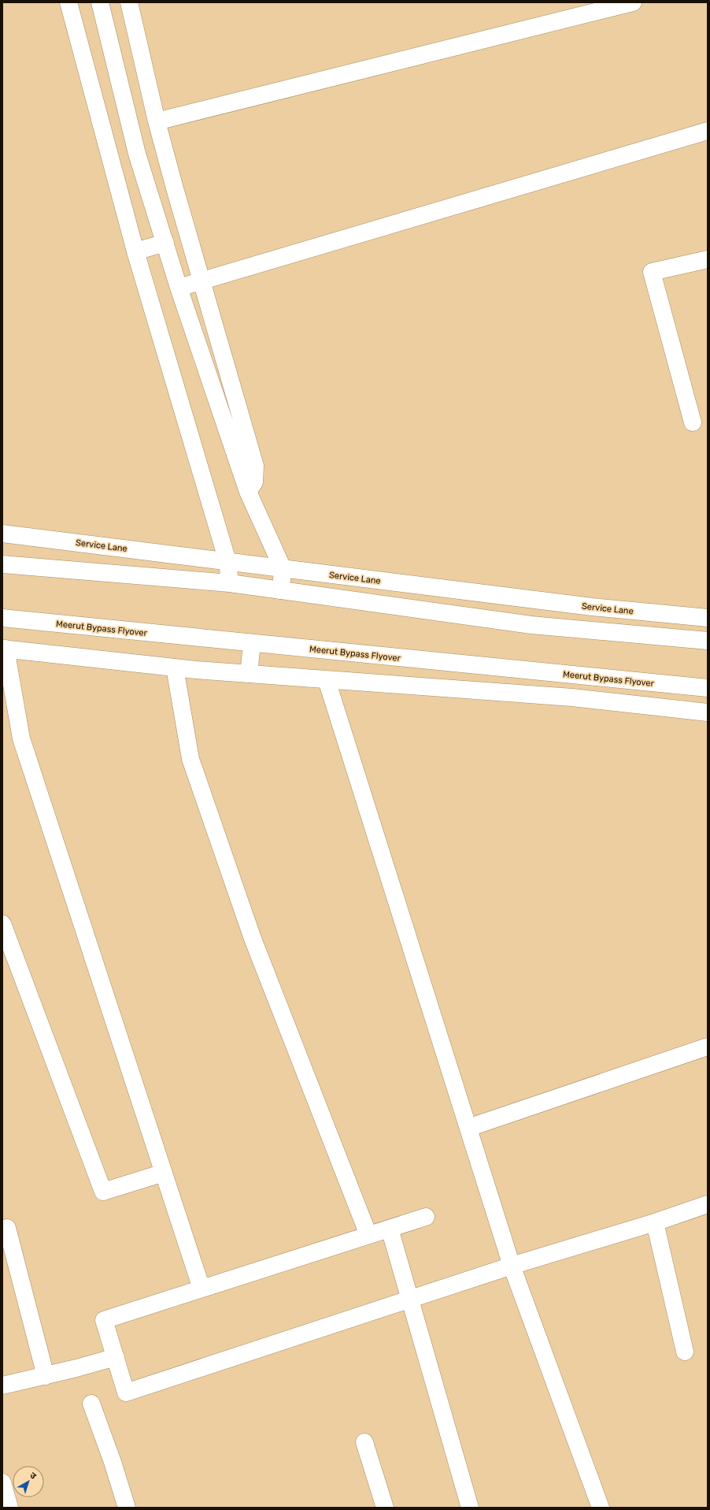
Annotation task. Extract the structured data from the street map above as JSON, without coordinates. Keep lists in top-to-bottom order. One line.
{"streets":{"main road":["Service Lane","Meerut Bypass Flyover"]},"north":"top right"}
